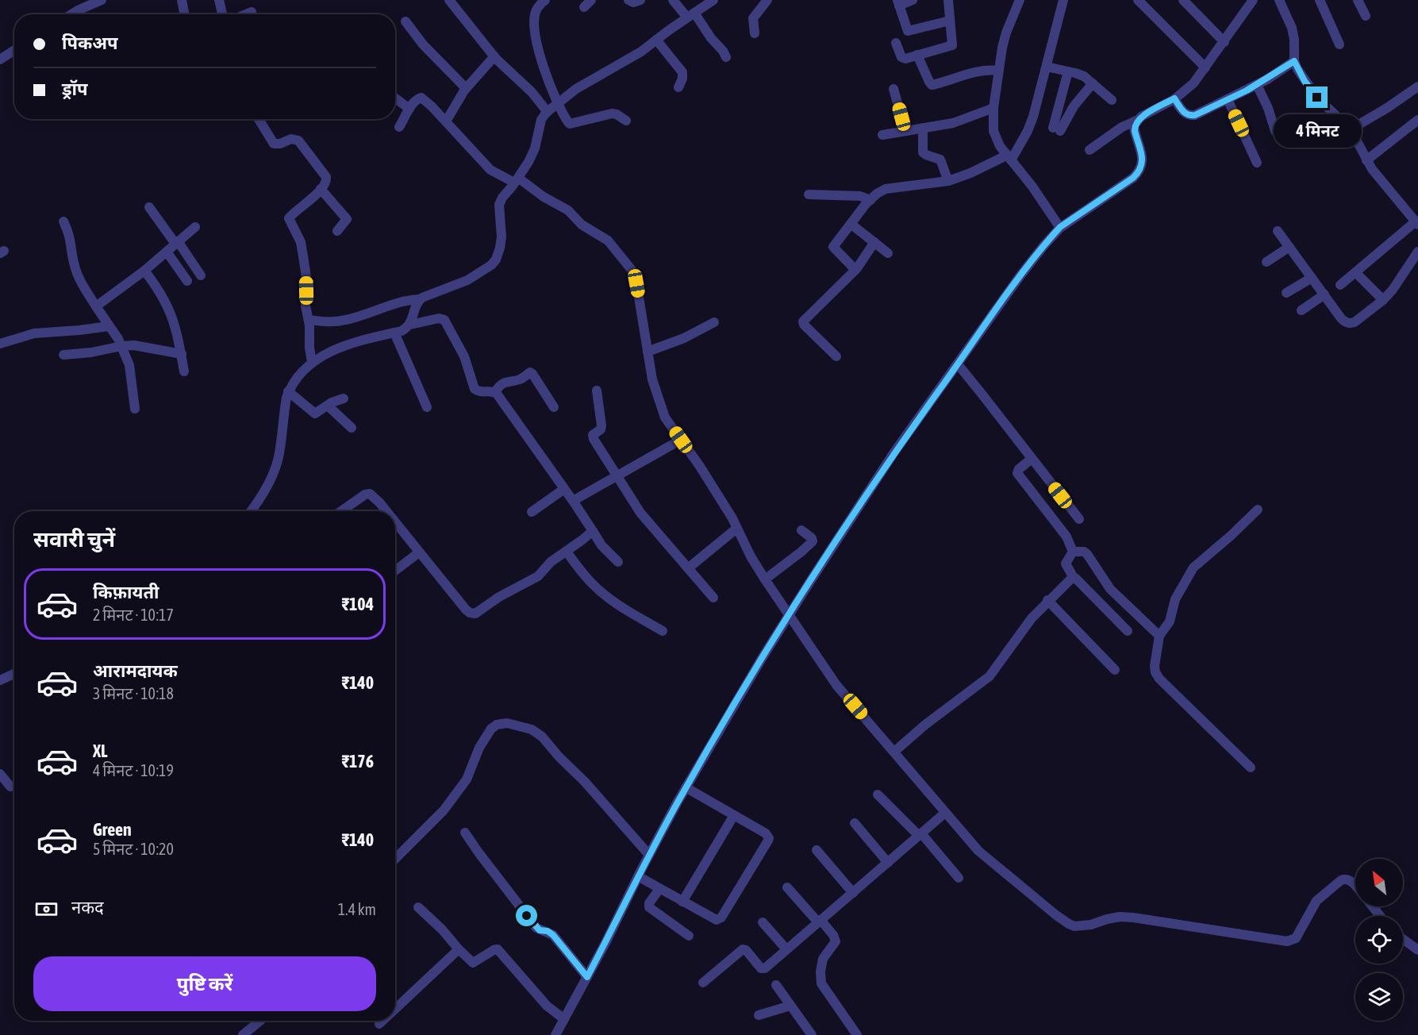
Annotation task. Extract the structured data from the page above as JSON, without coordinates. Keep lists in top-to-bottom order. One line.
{"north":"top left","page":{"banner":["पिकअप","ड्रॉप"],"bubble":"4 मिनट","heading":"सवारी चुनें","list":[{"name":"किफ़ायती","note":"2 मिनट · 10:17","value":"₹104"},{"name":"आरामदायक","note":"3 मिनट · 10:18","value":"₹140"},{"name":"XL","note":"4 मिनट · 10:19","value":"₹176"},{"name":"Green","note":"5 मिनट · 10:20","value":"₹140"}],"pay":["नकद","1.4 km"],"buttons":"पुष्टि करें"}}
